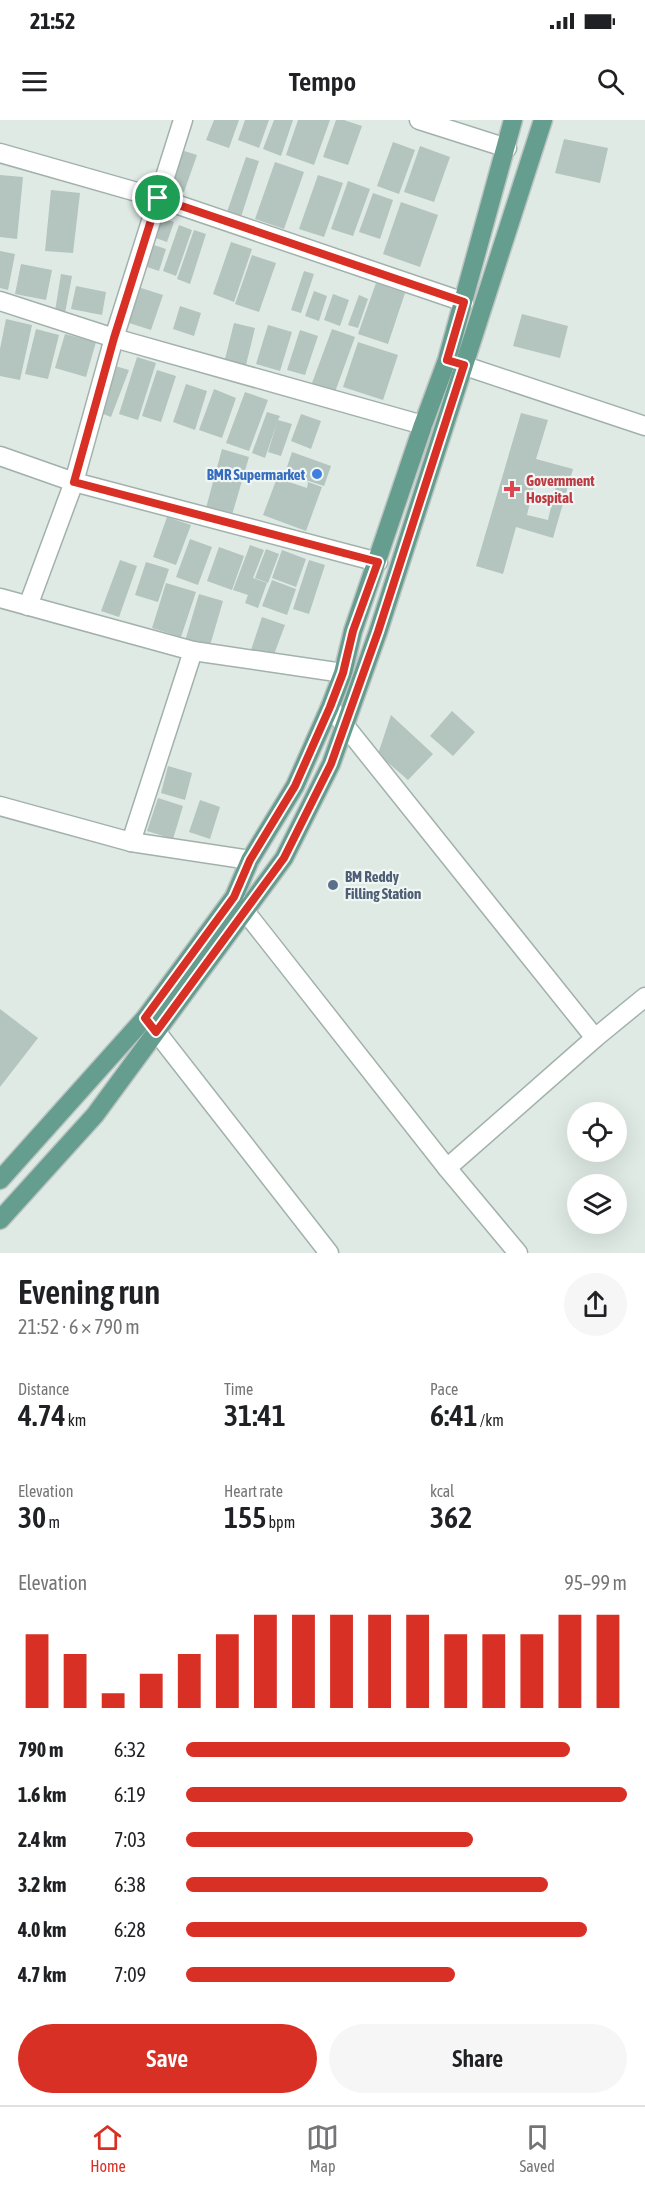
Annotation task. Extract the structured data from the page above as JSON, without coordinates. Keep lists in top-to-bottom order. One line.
{"places":{"other":["BMR Supermarket","BM Reddy Filling Station"],"health":["Government Hospital"]},"page":{"status":"21:52","header":"Tempo","heading":["Evening run","21:52 · 6 × 790 m"],"stats":[["Distance","4.74 km"],["Time","31:41"],["Pace","6:41 /km"],["Elevation","30 m"],["Heart rate","155 bpm"],["kcal","362"]],"chart":["Elevation","95–99 m"],"list":[{"name":"790 m","note":"6:32"},{"name":"1.6 km","note":"6:19"},{"name":"2.4 km","note":"7:03"},{"name":"3.2 km","note":"6:38"},{"name":"4.0 km","note":"6:28"},{"name":"4.7 km","note":"7:09"}],"buttons":["Save","Share"],"tabs":["Home","Map","Saved"]}}
